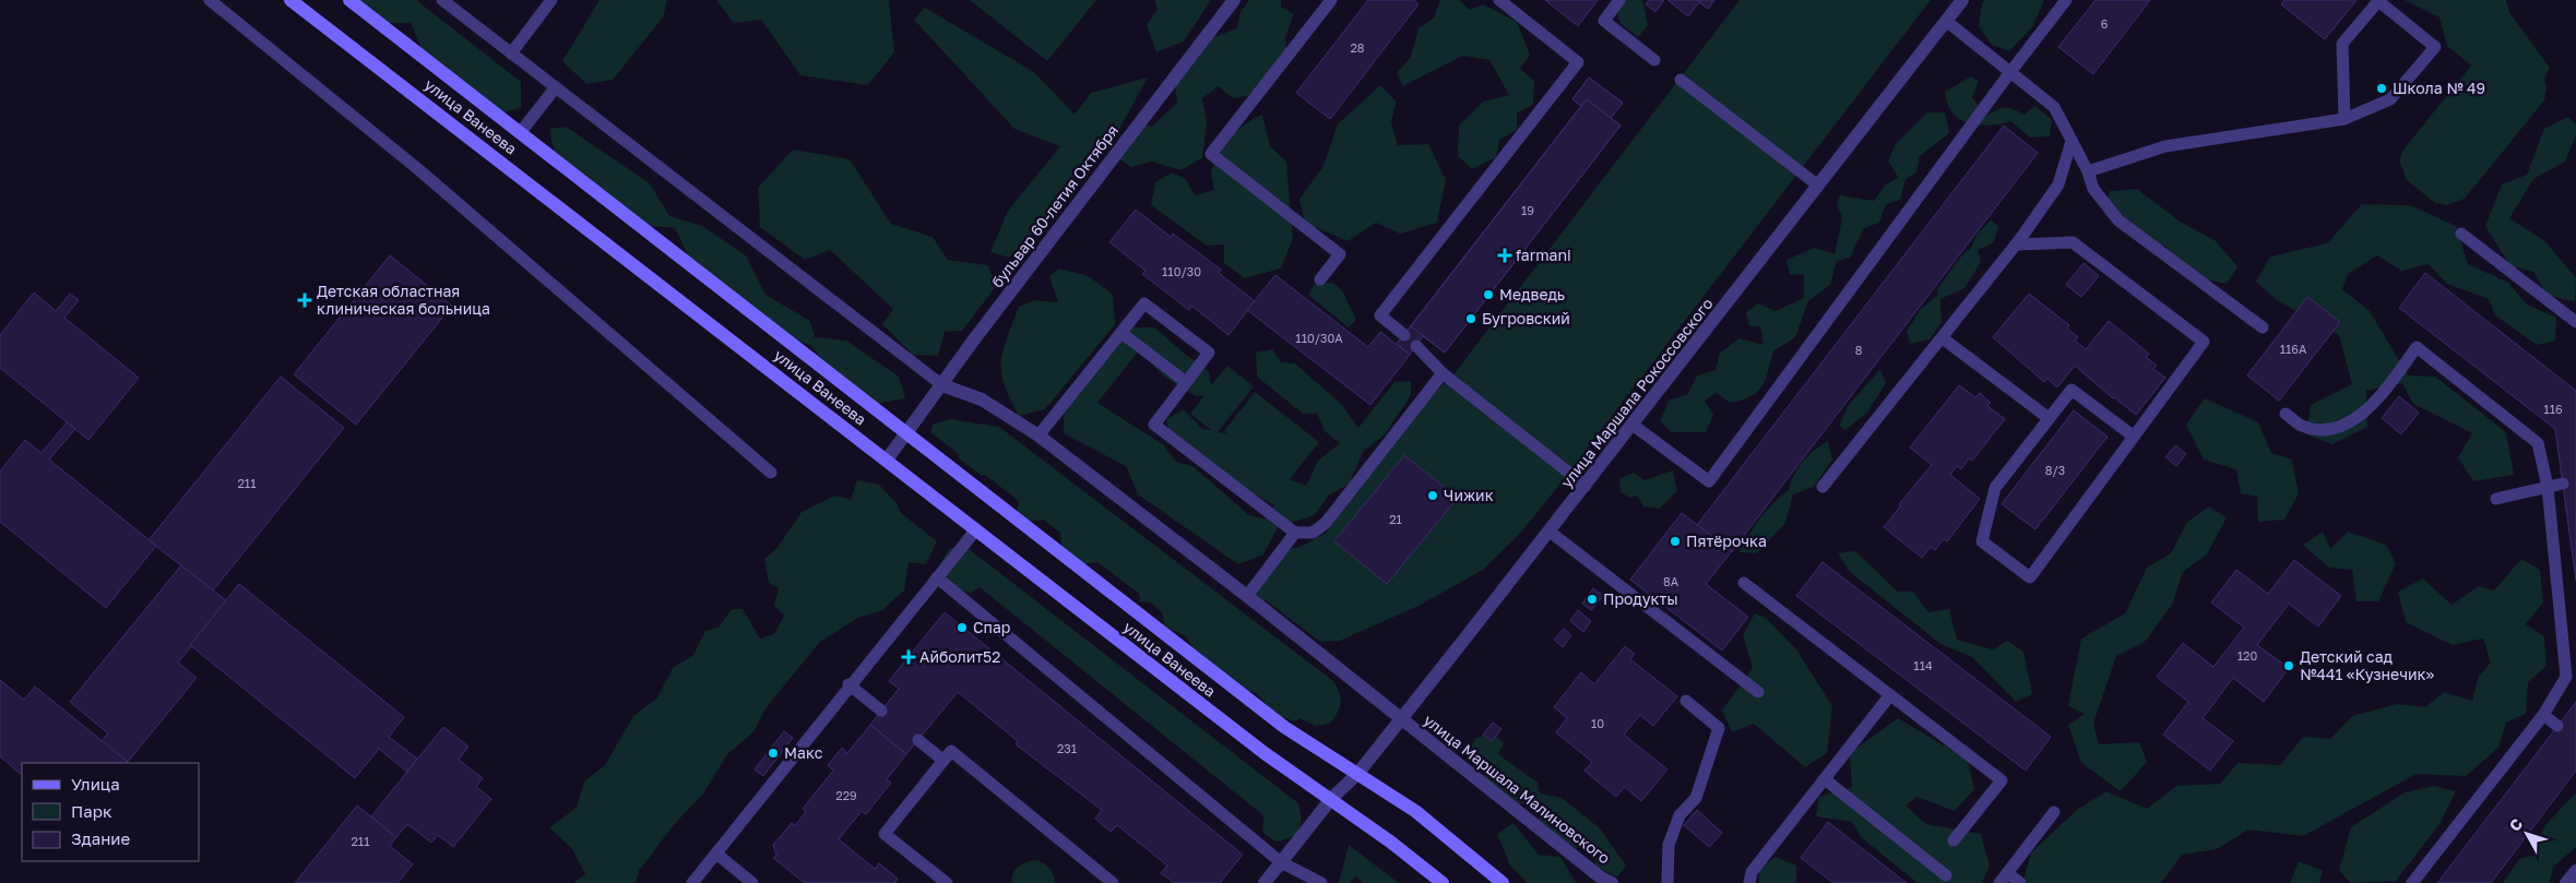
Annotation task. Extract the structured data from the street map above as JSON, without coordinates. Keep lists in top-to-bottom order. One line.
{"streets":{"main road":["улица Ванеева"],"street":["бульвар 60-летия Октября","улица Маршала Рокоссовского","улица Маршала Малиновского"]},"crossings":[["улица Ванеева","бульвар 60-летия Октября"],["улица Ванеева","улица Маршала Рокоссовского"],["бульвар 60-летия Октября","улица Маршала Малиновского"],["улица Маршала Рокоссовского","улица Маршала Малиновского"]],"places":{"other":["Школа № 49","Медведь","Бугровский","Чижик","Пятёрочка","Продукты","Спар","Детский сад №441 «Кузнечик»","Макс"],"health":["farmani","Детская областная клиническая больница","Айболит52"]},"house_numbers":["6","28","19","110/30","110/30А","116А","8","116","8/3","211","21","8А","120","114","10","231","229","211"],"legend":["Улица","Парк","Здание"],"north":"top left"}
